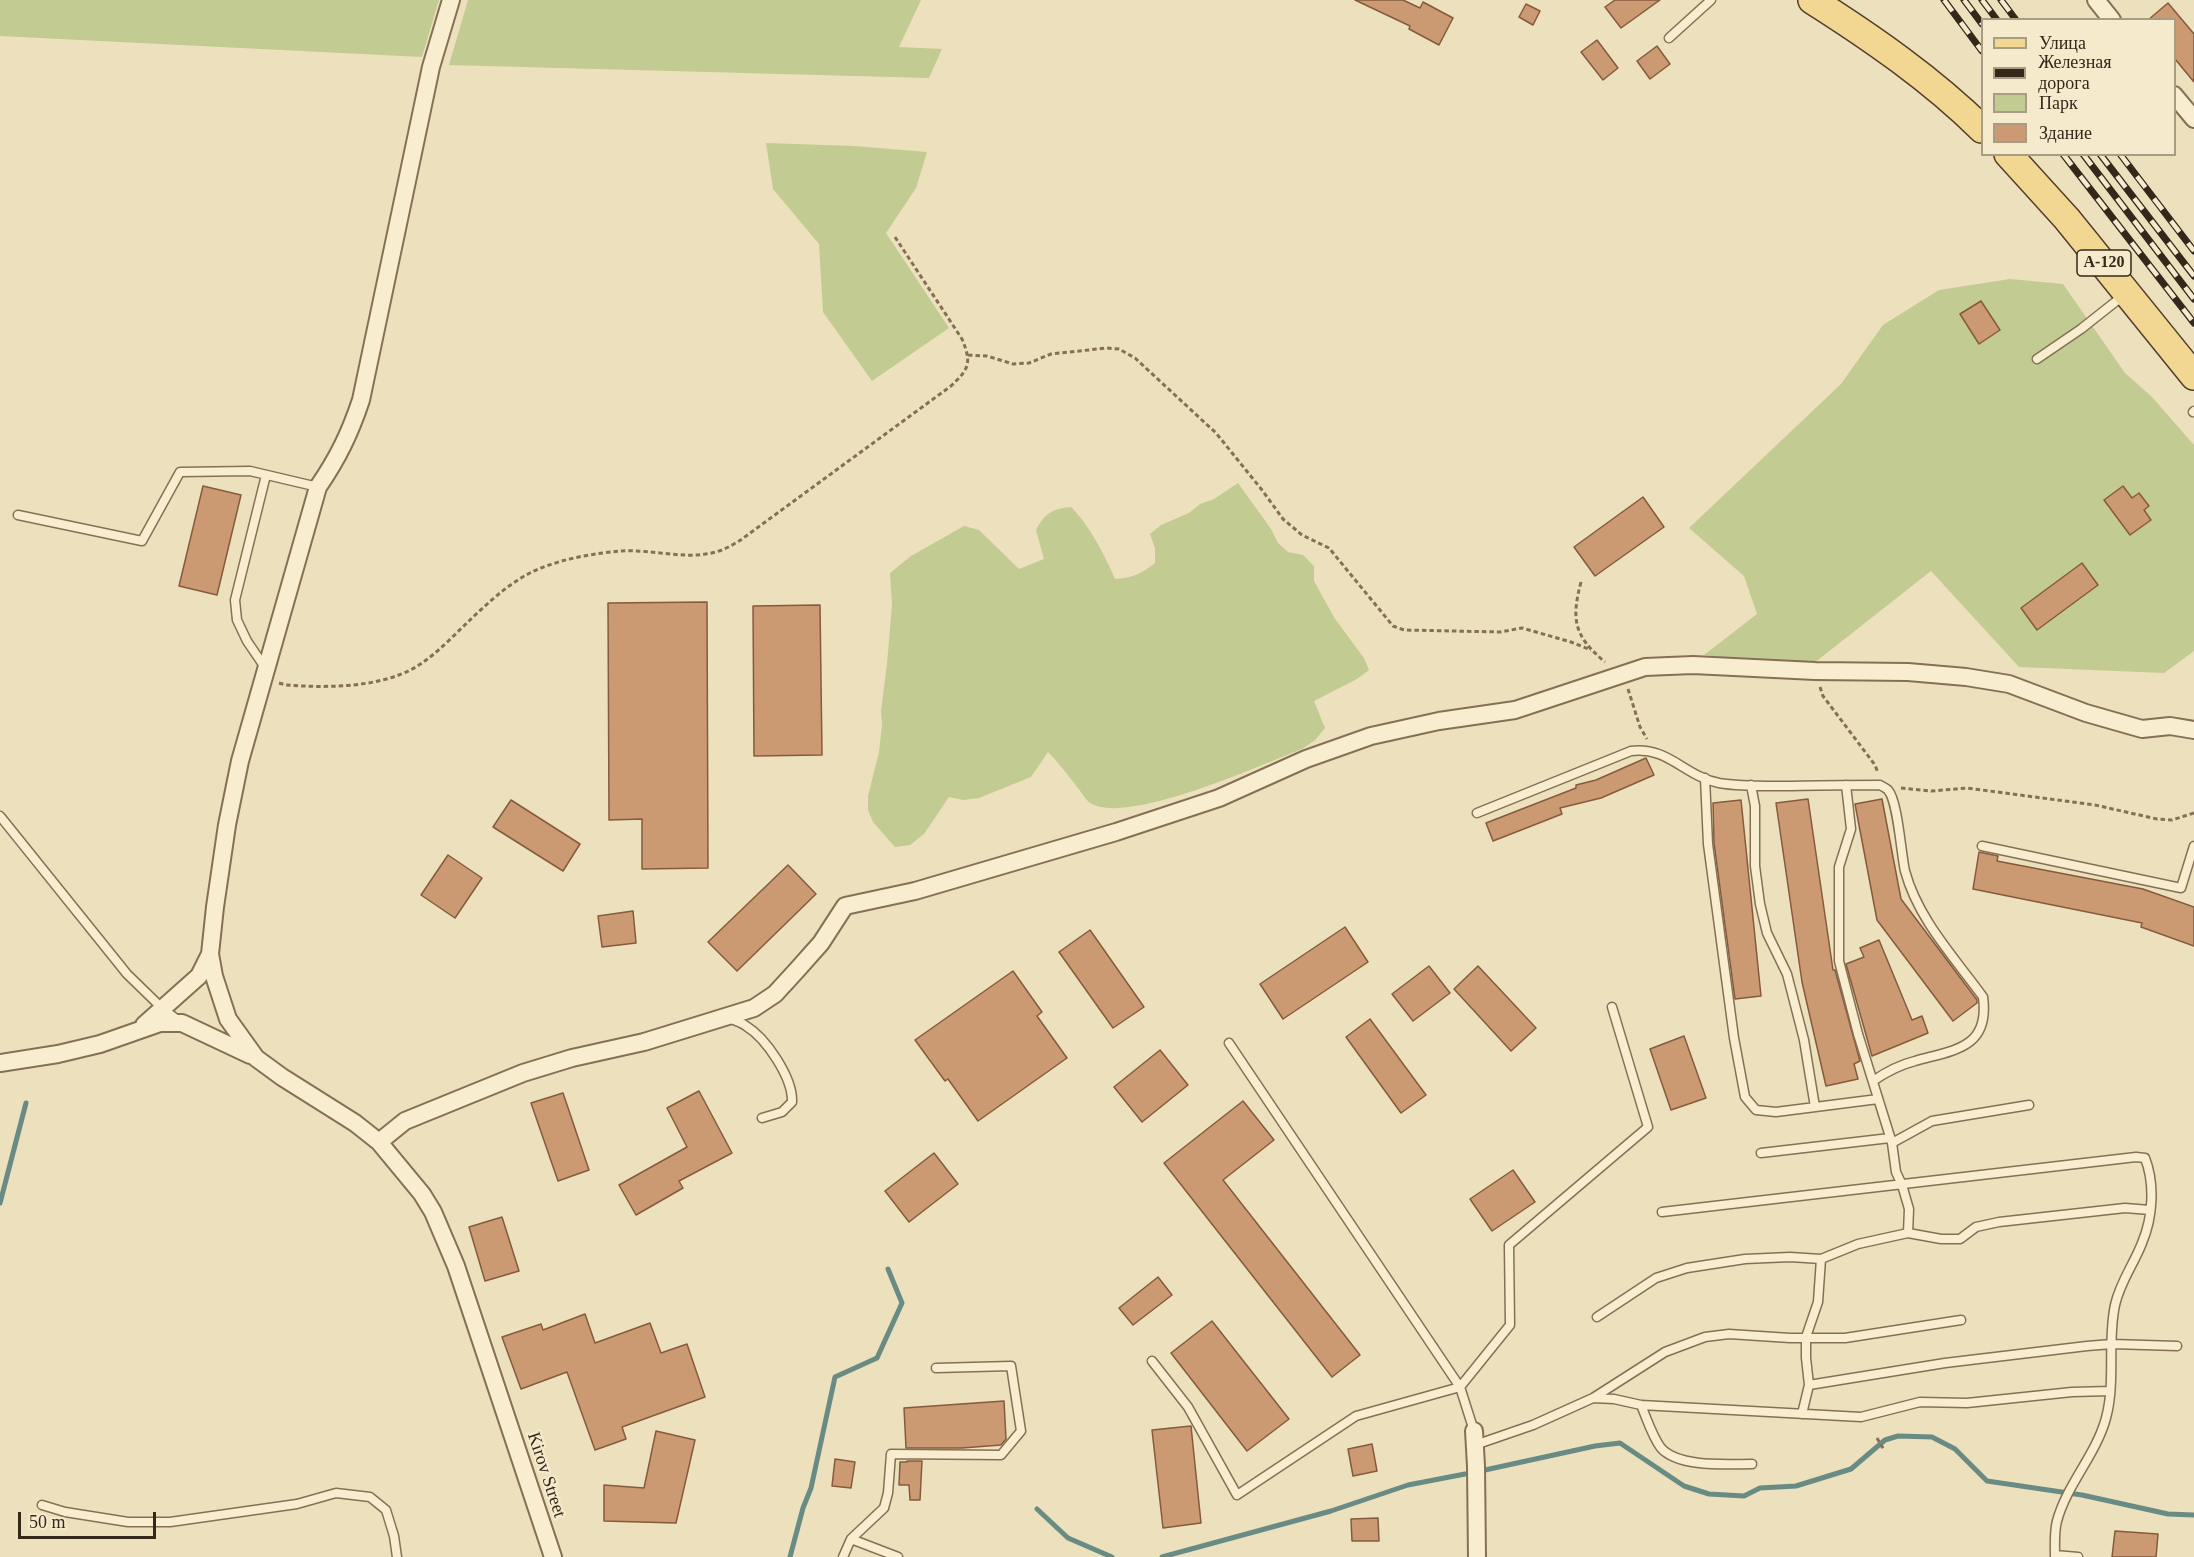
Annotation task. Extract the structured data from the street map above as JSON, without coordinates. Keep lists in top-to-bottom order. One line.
{"streets":{"main road":["А-120"],"street":["Kirov Street"]},"legend":["Улица","Железная дорога","Парк","Здание"],"scale_bar":"50 m"}
